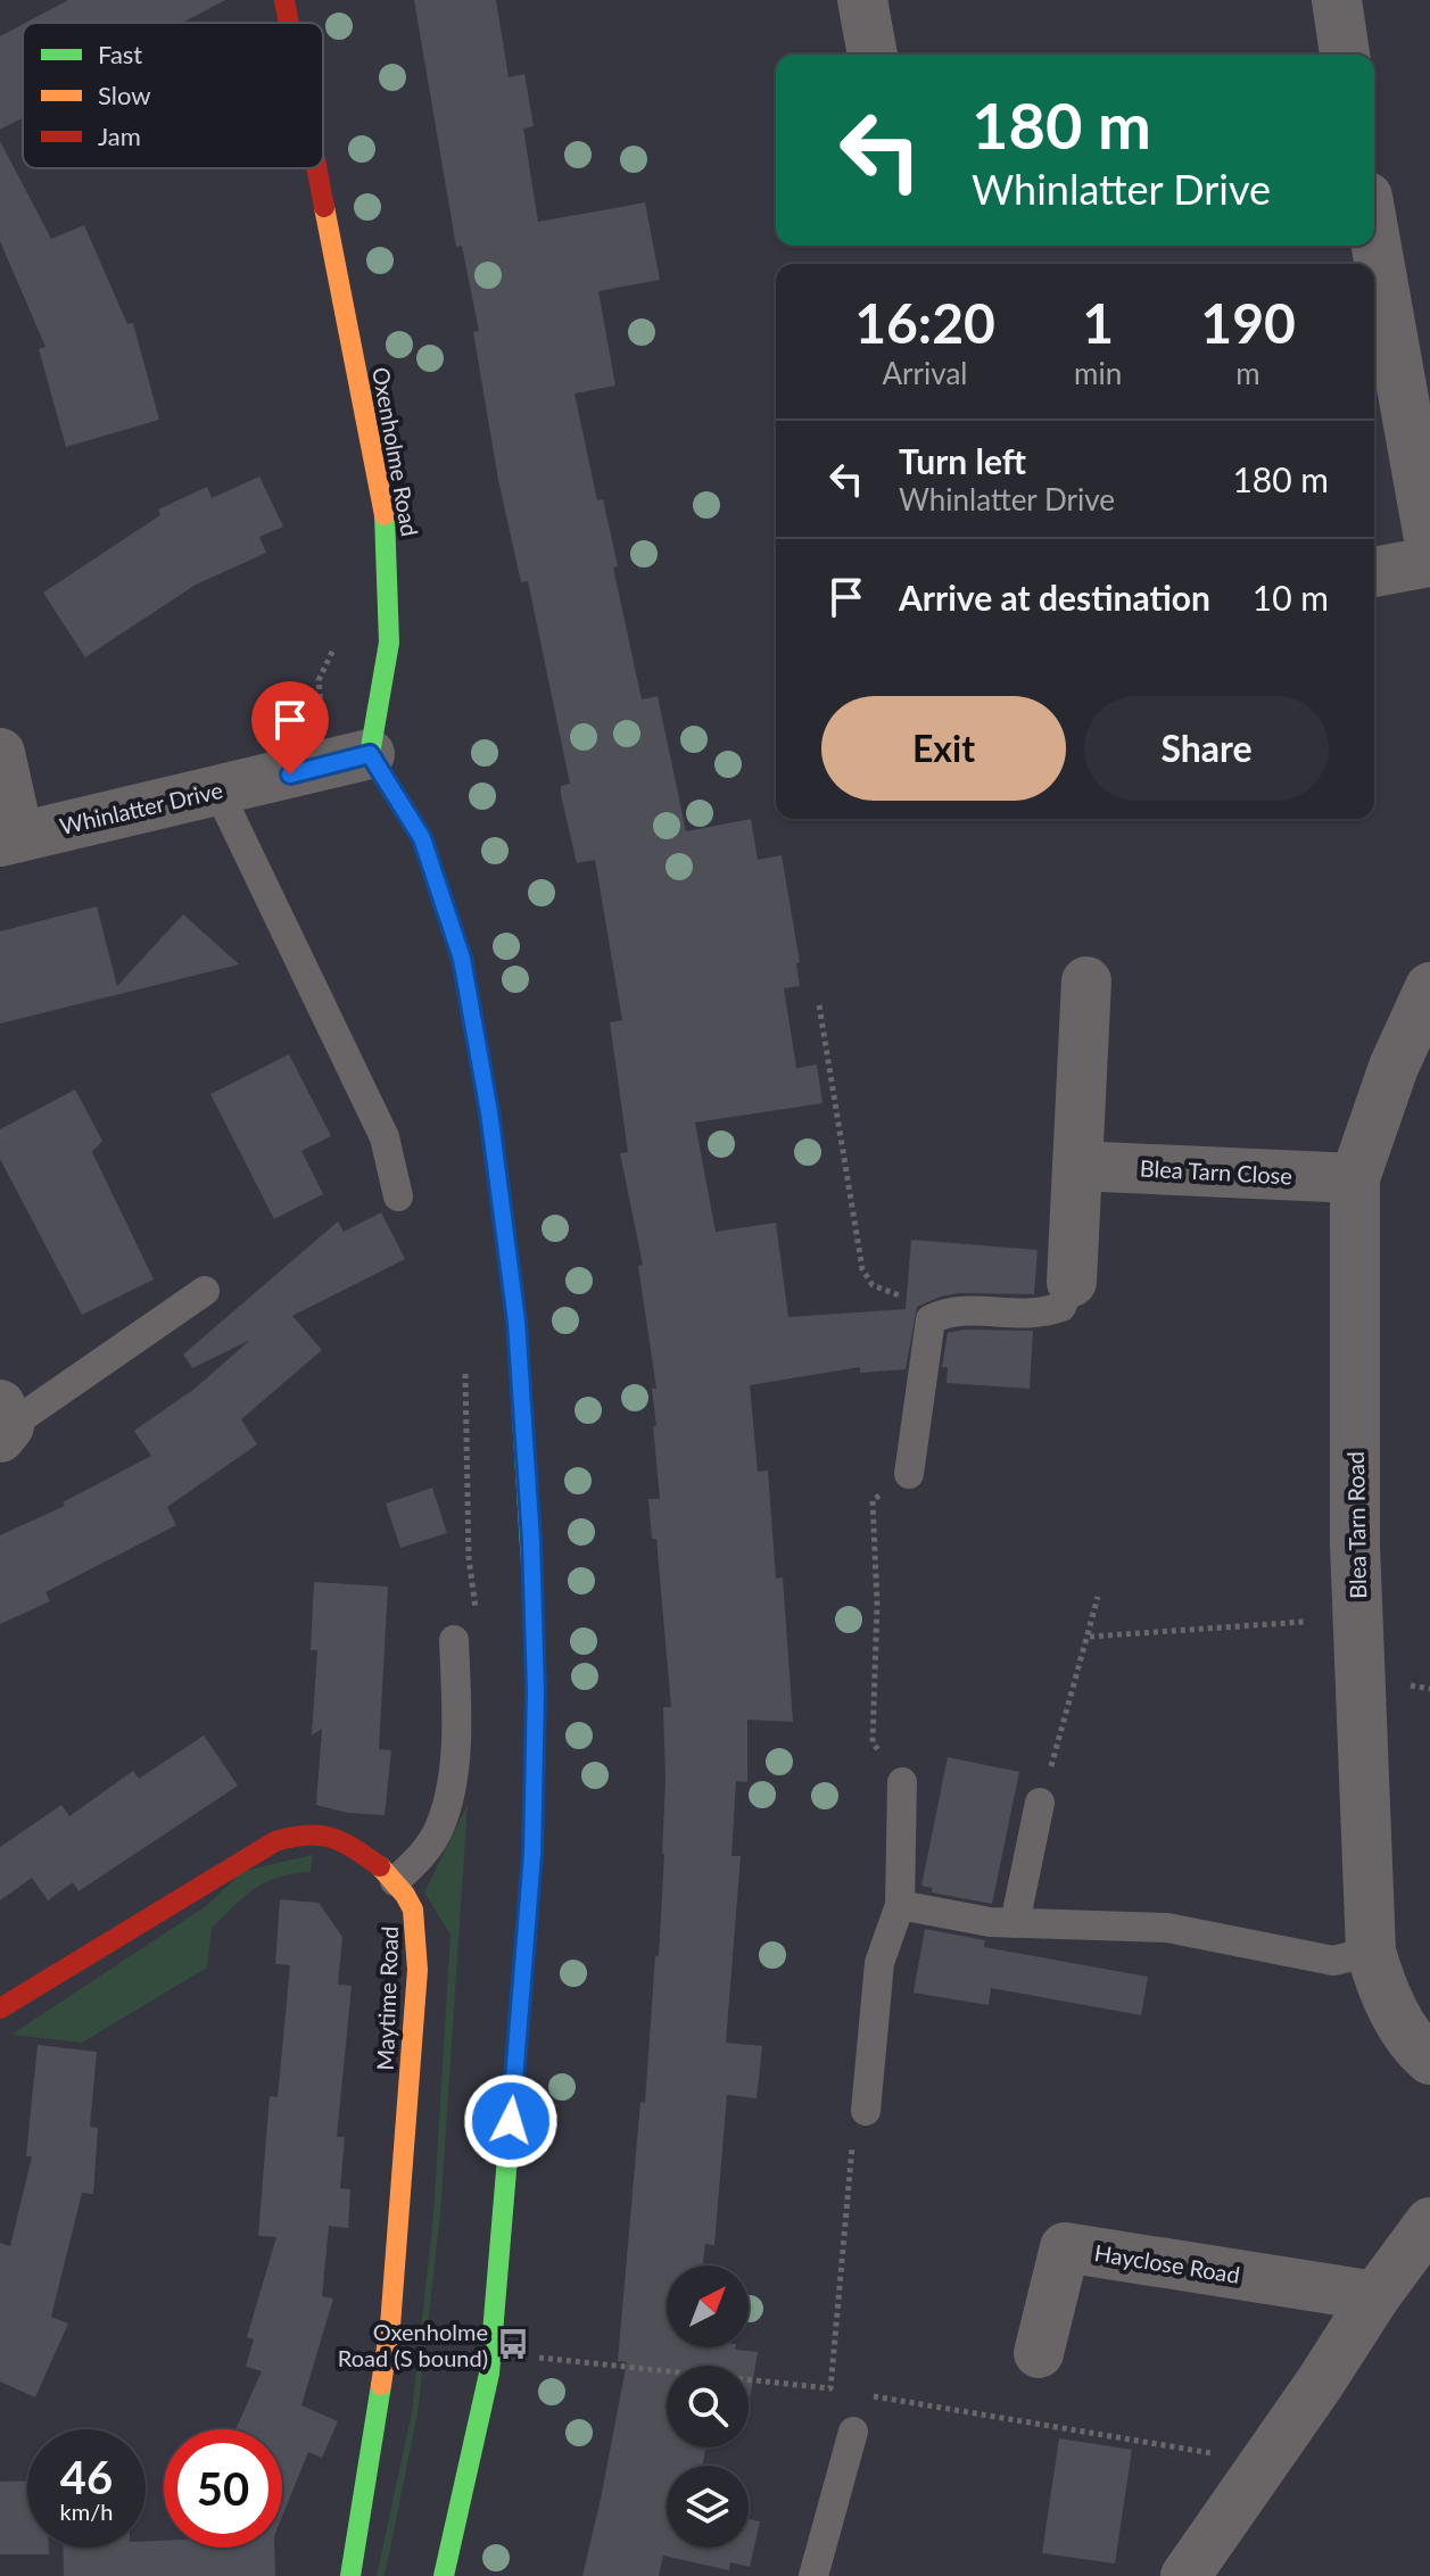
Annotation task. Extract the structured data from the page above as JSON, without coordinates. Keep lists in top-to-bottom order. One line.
{"streets":{"main road":["Oxenholme Road","Maytime Road"],"street":["Whinlatter Drive","Blea Tarn Close","Blea Tarn Road","Hayclose Road"]},"crossings":[["Oxenholme Road","Whinlatter Drive"],["Blea Tarn Close","Blea Tarn Road"]],"places":{"bus stop":["Oxenholme Road (S bound)"]},"legend":["Fast","Slow","Jam"],"north":"top right","page":{"turn":["180 m","Whinlatter Drive"],"eta":["16:20","Arrival","1","min","190","m"],"list":[{"name":"Turn left","note":"Whinlatter Drive","value":"180 m"},{"name":"Arrive at destination","value":"10 m"}],"buttons":["Exit","Share"],"speed":"46 km/h","limit":"50"}}
